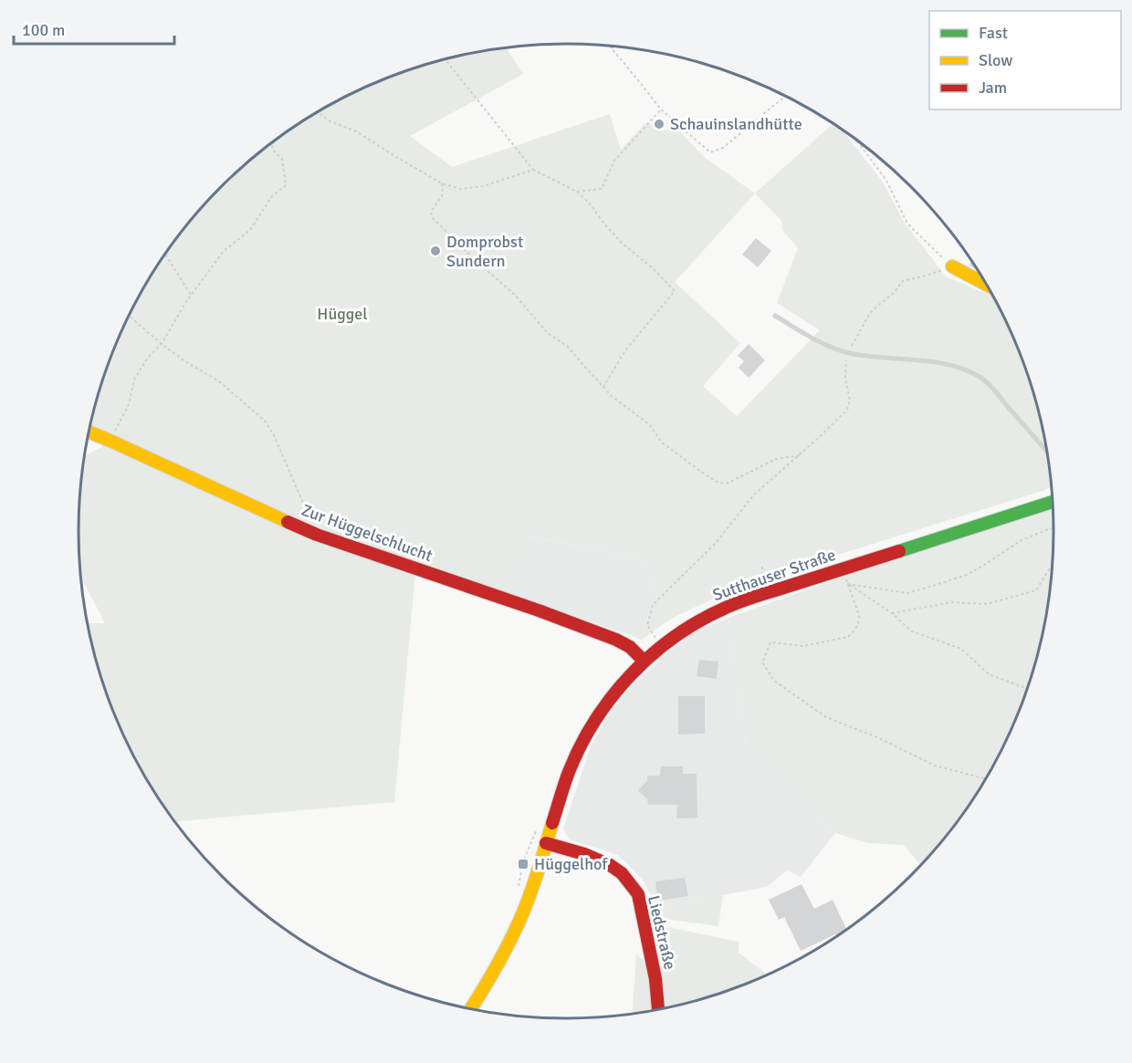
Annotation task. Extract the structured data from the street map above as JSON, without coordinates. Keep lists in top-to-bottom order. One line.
{"streets":{"street":["Zur Hüggelschlucht","Sutthauser Straße","Liedstraße"]},"crossings":[["Zur Hüggelschlucht","Sutthauser Straße"],["Sutthauser Straße","Liedstraße"]],"parks":["Hüggel"],"places":{"other":["Schauinslandhütte","Domprobst Sundern"],"transit":["Hüggelhof"]},"legend":["Fast","Slow","Jam"],"scale_bar":"100 m"}
